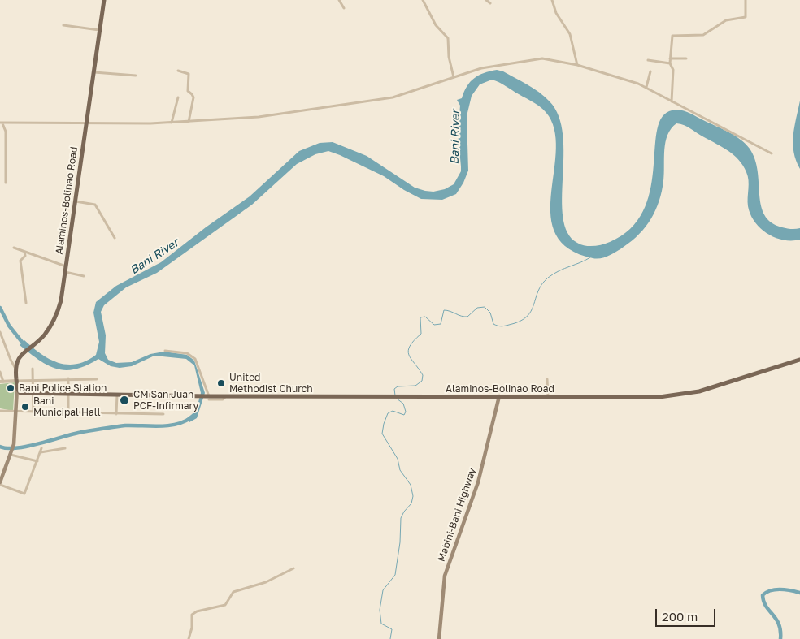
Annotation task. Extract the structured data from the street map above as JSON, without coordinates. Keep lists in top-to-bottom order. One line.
{"streets":{"main road":["Alaminos-Bolinao Road","Mabini-Bani Highway"]},"crossings":[["Alaminos-Bolinao Road","Mabini-Bani Highway"]],"water":["Bani River"],"places":["United Methodist Church","Bani Police Station","CM San Juan PCF-Infirmary","Bani Municipal Hall"],"scale_bar":"200 m"}
